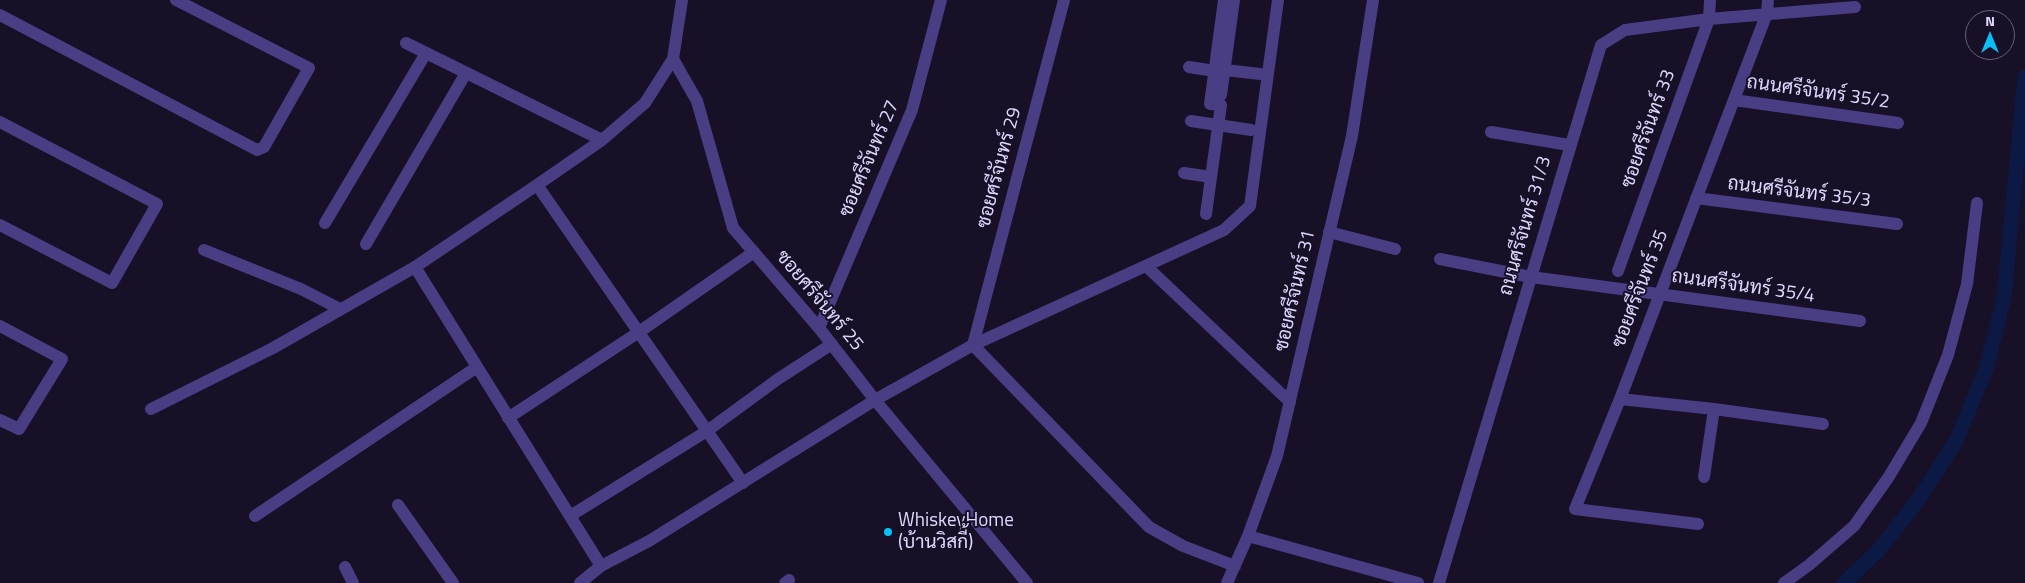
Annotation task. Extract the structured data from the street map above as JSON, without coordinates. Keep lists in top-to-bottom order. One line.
{"streets":{"street":["ถนนศรีจันทร์ 35/2","ซอยศรีจันทร์ 33","ซอยศรีจันทร์ 27","ซอยศรีจันทร์ 29","ถนนศรีจันทร์ 35/3","ถนนศรีจันทร์ 31/3","ถนนศรีจันทร์ 35/4","ซอยศรีจันทร์ 35","ซอยศรีจันทร์ 31","ซอยศรีจันทร์ 25"]},"crossings":[["ถนนศรีจันทร์ 35/2","ซอยศรีจันทร์ 35"],["ซอยศรีจันทร์ 33","ถนนศรีจันทร์ 31/3"],["ซอยศรีจันทร์ 27","ซอยศรีจันทร์ 25"],["ถนนศรีจันทร์ 35/3","ซอยศรีจันทร์ 35"],["ถนนศรีจันทร์ 31/3","ถนนศรีจันทร์ 35/4"],["ถนนศรีจันทร์ 31/3","ซอยศรีจันทร์ 35"],["ถนนศรีจันทร์ 35/4","ซอยศรีจันทร์ 35"]],"places":["WhiskeyHome (บ้านวิสกี้)"],"north":"top"}
